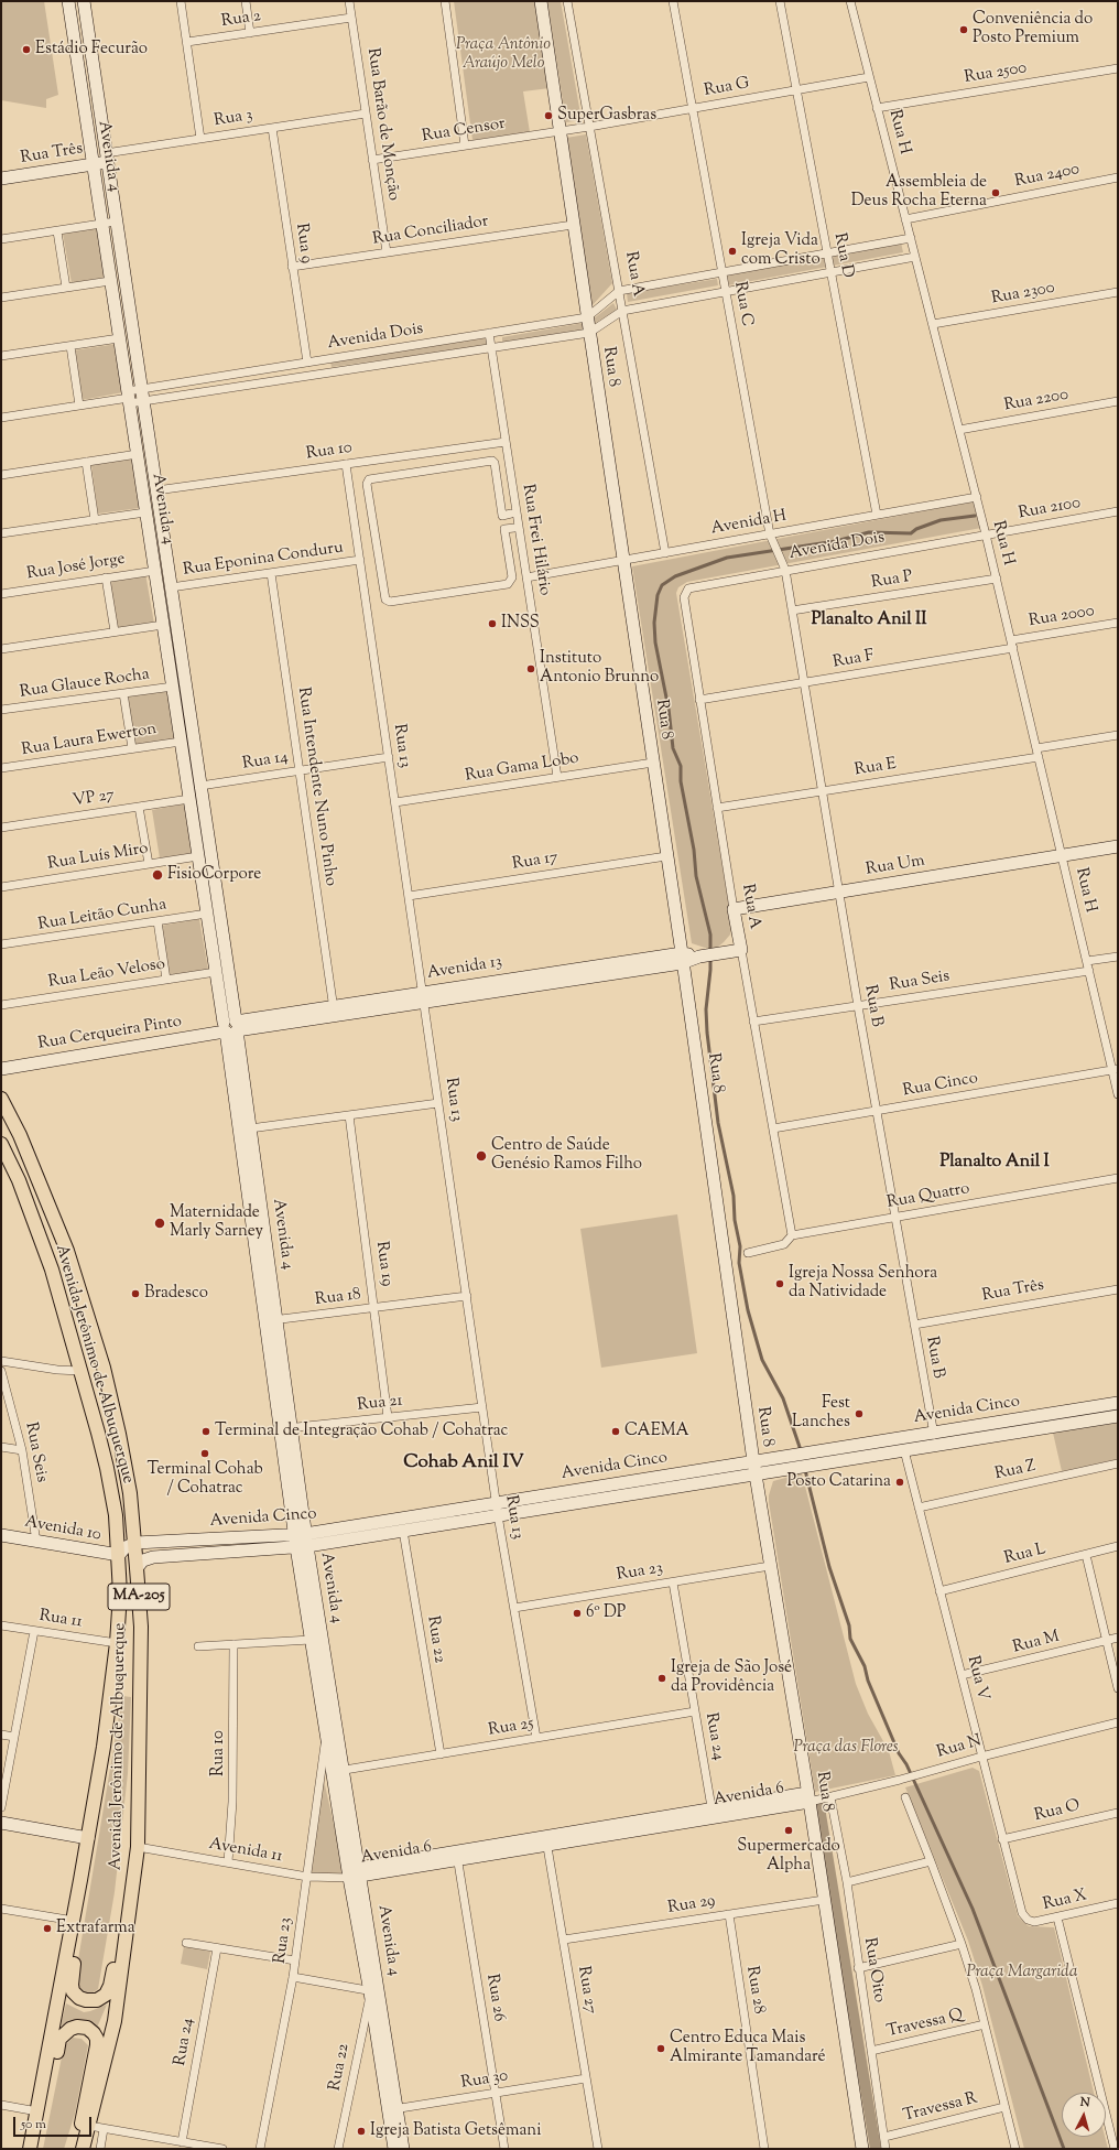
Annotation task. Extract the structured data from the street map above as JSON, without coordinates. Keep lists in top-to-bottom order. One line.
{"streets":{"main road":["Rua Três","Avenida 4","Rua A","Rua 8","Rua Um","Avenida 13","Rua Cerqueira Pinto","Avenida Jerônimo de Albuquerque","Avenida Cinco","Avenida 10","MA-205","Avenida 6"],"street":["Rua 2","Rua 2500","Rua G","Rua 3","Rua Barão de Monção","Rua Censor","Rua H","Rua 2400","Rua Conciliador","Rua 9","Rua D","Rua 2300","Rua C","Avenida Dois","Rua 2200","Rua 10","Rua 2100","Avenida H","Rua Frei Hilário","Rua Eponina Conduru","Rua José Jorge","Rua P","Rua 2000","Rua F","Rua Glauce Rocha","Rua Laura Ewerton","Rua 13","Rua 14","Rua Gama Lobo","Rua E","Rua Intendente Nuno Pinho","VP 27","Rua Luís Miro","Rua 17","Rua Leitão Cunha","Rua Leão Veloso","Rua Seis","Rua B","Rua Cinco","Rua Quatro","Rua 19","Rua 18","Rua 21","Rua Z","Rua L","Rua 23","Rua 11","Rua 22","Rua M","Rua V","Rua 25","Rua 24","Rua N","Rua O","Avenida 11","Rua X","Rua 29","Rua Oito","Rua 27","Rua 28","Rua 26","Travessa Q","Rua 30","Travessa R"]},"crossings":[["Rua 2","Rua Barão de Monção"],["Rua 2500","Rua H"],["Rua G","Rua Censor"],["Rua G","Rua H"],["Rua G","Rua D"],["Rua G","Rua A"],["Rua G","Rua C"],["Rua G","Rua 8"],["Rua 3","Rua Barão de Monção"],["Rua 3","Rua Três"],["Rua 3","Avenida 4"],["Rua 3","Rua 9"],["Rua Barão de Monção","Rua Censor"],["Rua Barão de Monção","Rua Conciliador"],["Rua Censor","Rua 8"],["Rua H","Rua 2400"],["Rua H","Rua 2300"],["Rua H","Avenida Dois"],["Rua H","Rua 2200"],["Rua H","Rua 2100"],["Rua H","Avenida H"],["Rua H","Rua P"],["Rua H","Rua 2000"],["Rua H","Rua F"],["Rua H","Rua E"],["Rua H","Rua Um"],["Rua H","Rua Seis"],["Rua H","Rua Cinco"],["Rua Três","Avenida 4"],["Rua Três","Rua B"],["Avenida 4","Avenida Dois"],["Avenida 4","Rua 10"],["Avenida 4","Rua Eponina Conduru"],["Avenida 4","Rua José Jorge"],["Avenida 4","Rua Glauce Rocha"],["Avenida 4","Rua Laura Ewerton"],["Avenida 4","Rua 14"],["Avenida 4","VP 27"],["Avenida 4","Rua Luís Miro"],["Avenida 4","Rua Leitão Cunha"],["Avenida 4","Avenida 13"],["Avenida 4","Rua Leão Veloso"],["Avenida 4","Rua Cerqueira Pinto"],["Avenida 4","Rua 18"],["Avenida 4","Rua 21"],["Avenida 4","Avenida Cinco"],["Avenida 4","Rua 23"],["Avenida 4","Rua 22"],["Avenida 4","Rua 25"],["Avenida 4","Avenida 6"],["Avenida 4","Avenida 11"],["Avenida 4","Rua 30"],["Rua Conciliador","Rua 9"],["Rua Conciliador","Rua 8"],["Rua 9","Avenida Dois"],["Rua D","Avenida H"],["Rua A","Avenida Dois"],["Rua A","Avenida H"],["Rua A","Rua F"],["Rua A","Rua E"],["Rua A","Rua Um"],["Rua A","Avenida 13"],["Rua A","Rua Seis"],["Rua A","Rua Cinco"],["Rua A","Rua Quatro"],["Rua C","Avenida H"],["Rua C","Rua B"],["Avenida Dois","Rua 8"],["Avenida Dois","Rua 2100"],["Avenida Dois","Rua Frei Hilário"],["Avenida Dois","Rua B"],["Rua 8","Avenida H"],["Rua 8","Rua Gama Lobo"],["Rua 8","Rua 17"],["Rua 8","Avenida 13"],["Rua 8","Avenida Cinco"],["Rua 8","Rua 23"],["Rua 8","Rua N"],["Rua 8","Avenida 6"],["Rua 8","Rua 29"],["Rua 10","Rua Frei Hilário"],["Rua 10","Rua 13"],["Rua 10","Avenida 11"],["Avenida H","Rua Frei Hilário"],["Rua Frei Hilário","Rua Gama Lobo"],["Rua Eponina Conduru","Rua 13"],["Rua Eponina Conduru","Rua Intendente Nuno Pinho"],["Rua P","Rua B"],["Rua 2000","Rua F"],["Rua F","Rua B"],["Rua 13","Rua 14"],["Rua 13","Rua Gama Lobo"],["Rua 13","Rua 17"],["Rua 13","Avenida 13"],["Rua 13","Rua 18"],["Rua 13","Rua 21"],["Rua 13","Avenida Cinco"],["Rua 13","Rua 23"],["Rua 13","Rua 25"],["Rua 14","Rua Intendente Nuno Pinho"],["Rua E","Rua B"],["Rua Intendente Nuno Pinho","Avenida 13"],["Rua Um","Rua B"],["Avenida 13","Rua Cerqueira Pinto"],["Rua Seis","Rua B"],["Rua Seis","Avenida 10"],["Rua B","Rua Cinco"],["Rua B","Rua Quatro"],["Rua B","Avenida Cinco"],["Rua 19","Rua 18"],["Rua 19","Rua 21"],["Avenida Jerônimo de Albuquerque","Avenida Cinco"],["Avenida Jerônimo de Albuquerque","Avenida 10"],["Avenida Jerônimo de Albuquerque","Rua 11"],["Avenida Jerônimo de Albuquerque","Avenida 11"],["Avenida Cinco","Rua 22"],["Avenida Cinco","Rua V"],["Rua Z","Rua V"],["Rua L","Rua V"],["Rua 23","Rua 24"],["Rua 23","Avenida 11"],["Rua 22","Rua 25"],["Rua M","Rua V"],["Rua V","Rua N"],["Rua V","Rua O"],["Rua V","Rua X"],["Rua 25","Rua 24"],["Rua 24","Avenida 6"],["Rua N","Avenida 6"],["Rua N","Rua Oito"],["Avenida 6","Avenida 11"],["Avenida 6","Rua 27"],["Avenida 6","Rua 26"],["Rua 29","Rua 27"],["Rua 29","Rua 28"],["Rua Oito","Travessa Q"],["Rua Oito","Travessa R"],["Rua 27","Rua 30"],["Rua 26","Rua 30"]],"districts":["Planalto Anil II","Planalto Anil I","Cohab Anil IV"],"parks":["Praça Antônio Araújo Melo","Praça das Flores","Praça Margarida"],"places":["Conveniência do Posto Premium","Estádio Fecurão","SuperGasbras","Assembleia de Deus Rocha Eterna","Igreja Vida com Cristo","INSS","Instituto Antonio Brunno","FisioCorpore","Centro de Saúde Genésio Ramos Filho","Maternidade Marly Sarney","Igreja Nossa Senhora da Natividade","Bradesco","Fest Lanches","Terminal de Integração Cohab / Cohatrac","CAEMA","Terminal Cohab / Cohatrac","Posto Catarina","6º DP","Igreja de São José da Providência","Supermercado Alpha","Extrafarma","Centro Educa Mais Almirante Tamandaré","Igreja Batista Getsêmani"],"scale_bar":"50 m","north":"top"}
